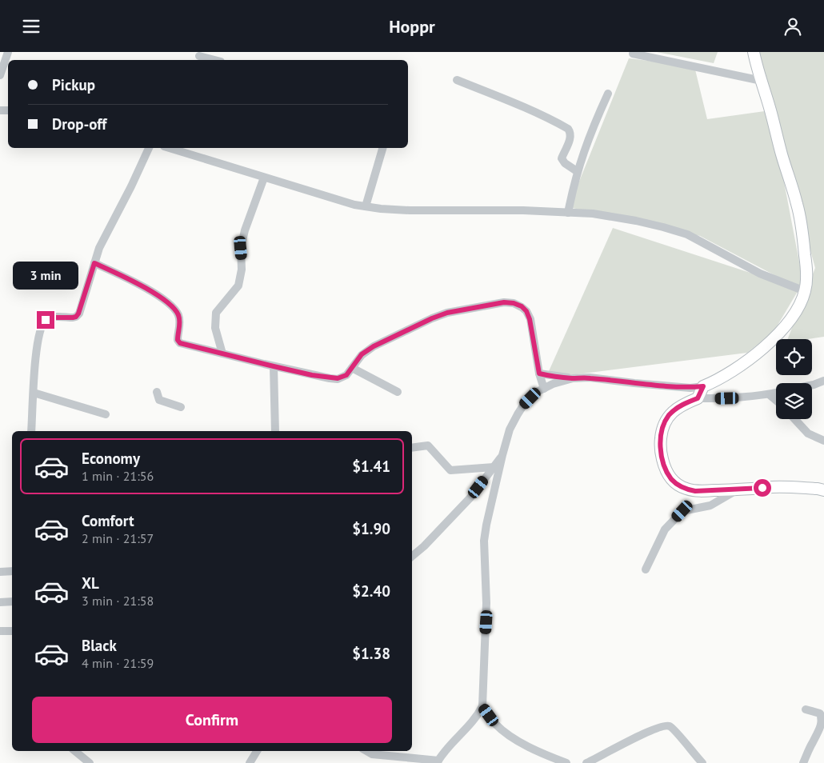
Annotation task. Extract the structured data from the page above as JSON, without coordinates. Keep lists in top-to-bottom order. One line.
{"page":{"header":"Hoppr","banner":["Pickup","Drop-off"],"bubble":"3 min","list":[{"name":"Economy","note":"1 min · 21:56","value":"$1.41"},{"name":"Comfort","note":"2 min · 21:57","value":"$1.90"},{"name":"XL","note":"3 min · 21:58","value":"$2.40"},{"name":"Black","note":"4 min · 21:59","value":"$1.38"}],"buttons":"Confirm"}}
